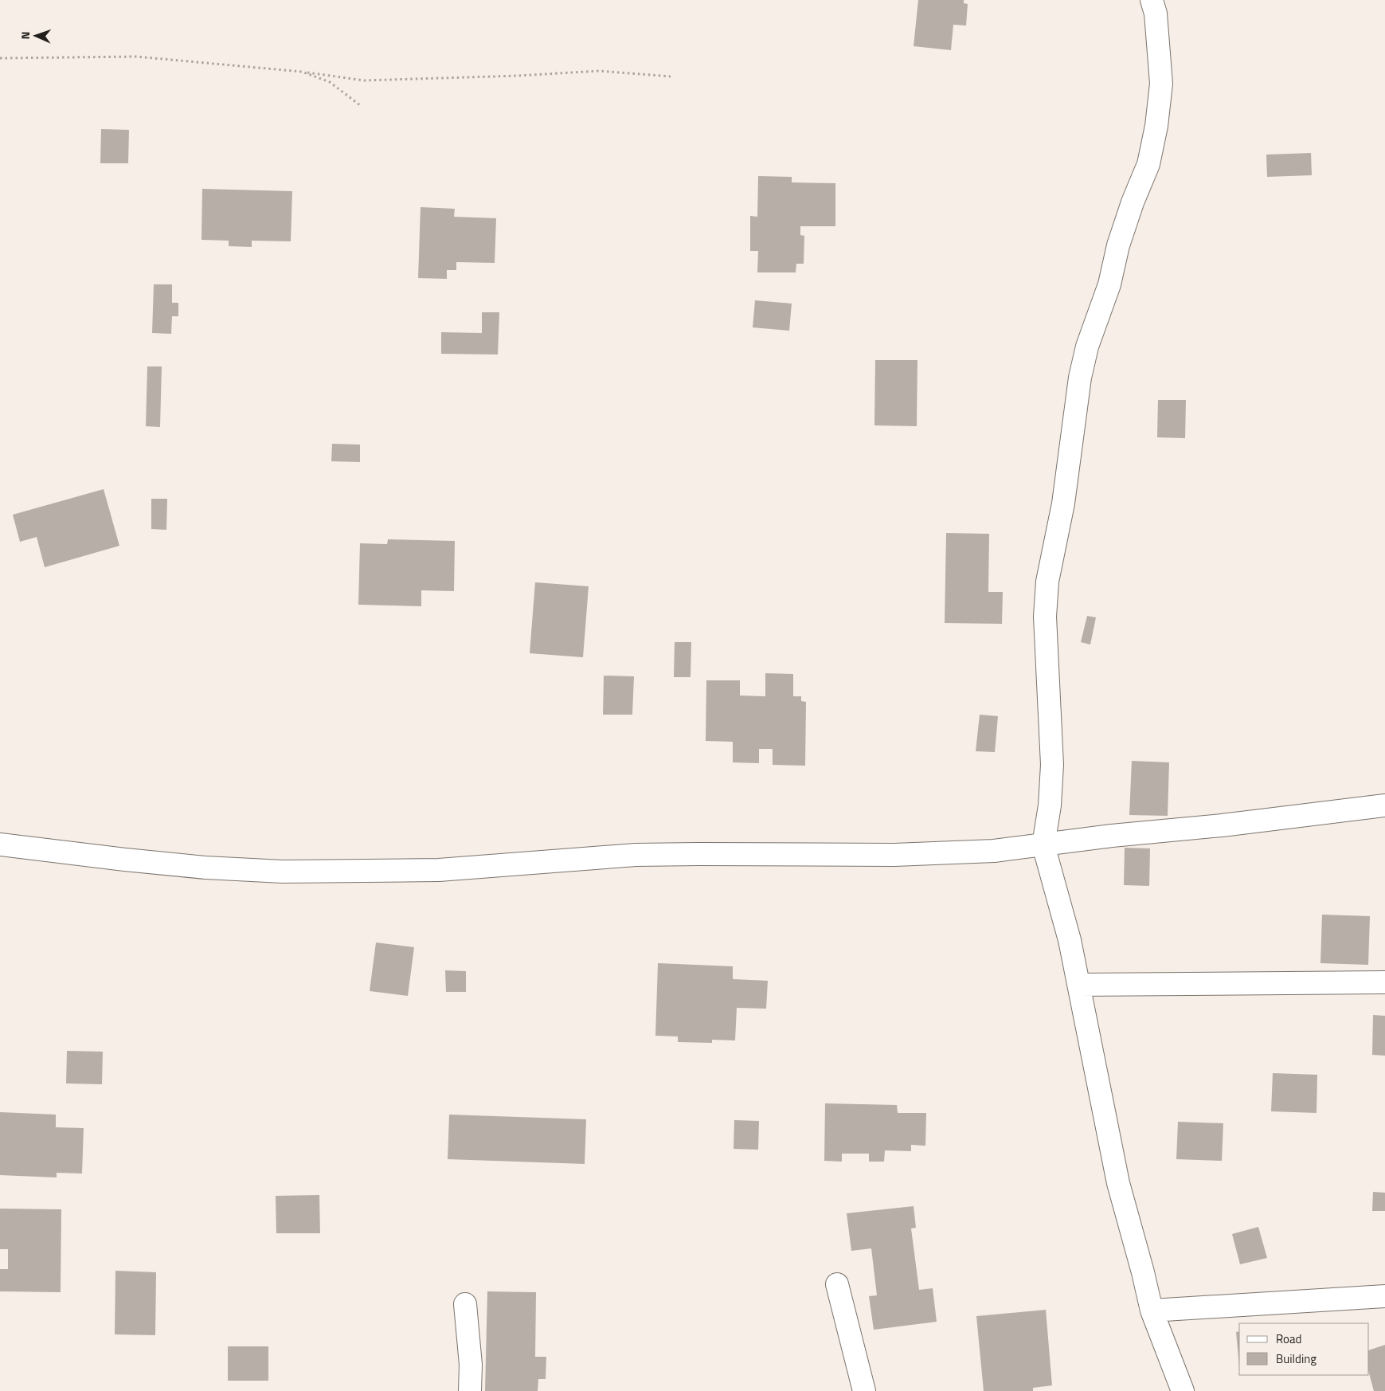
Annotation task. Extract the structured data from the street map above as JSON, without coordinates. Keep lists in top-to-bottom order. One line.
{"legend":["Road","Building"],"north":"left"}
